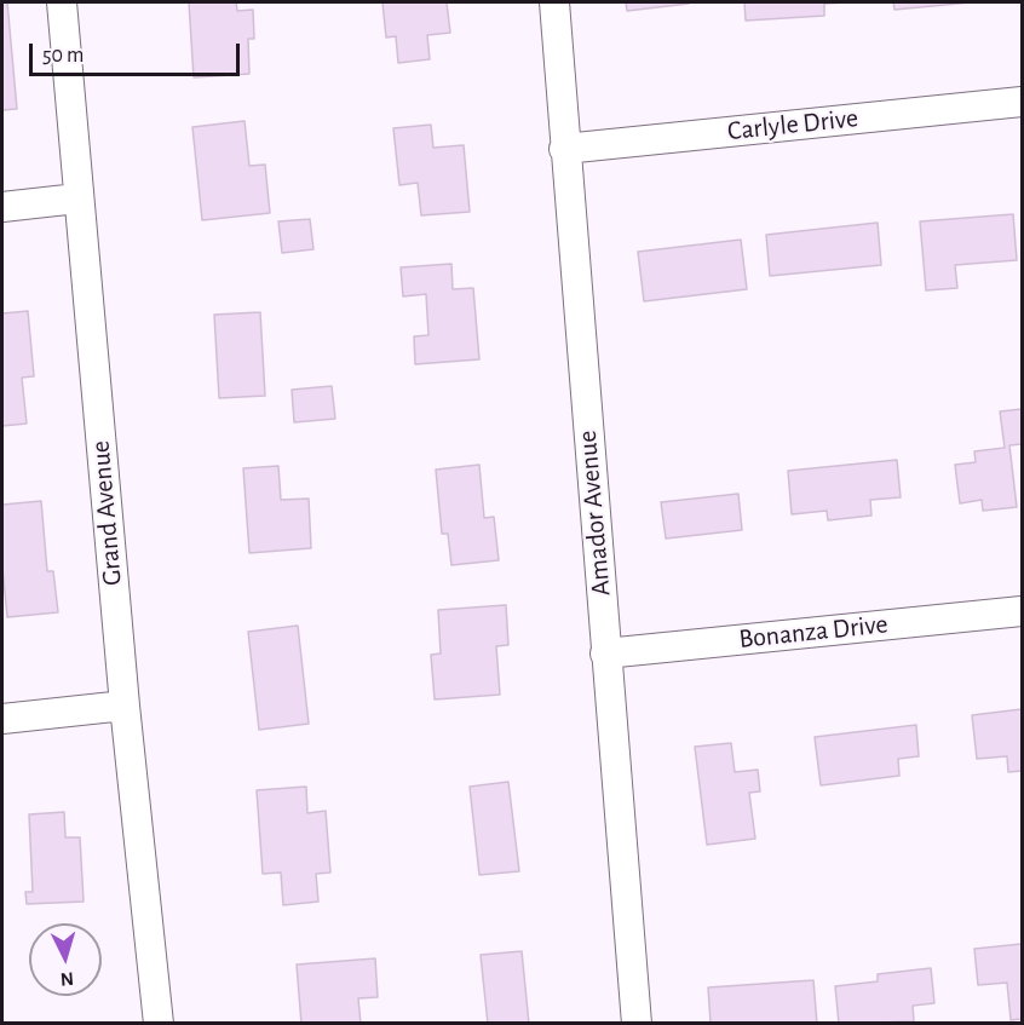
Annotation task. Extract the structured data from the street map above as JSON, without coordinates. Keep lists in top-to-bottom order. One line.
{"streets":{"street":["Carlyle Drive","Grand Avenue","Amador Avenue","Bonanza Drive"]},"crossings":[["Carlyle Drive","Amador Avenue"],["Amador Avenue","Bonanza Drive"]],"scale_bar":"50 m","north":"bottom"}
